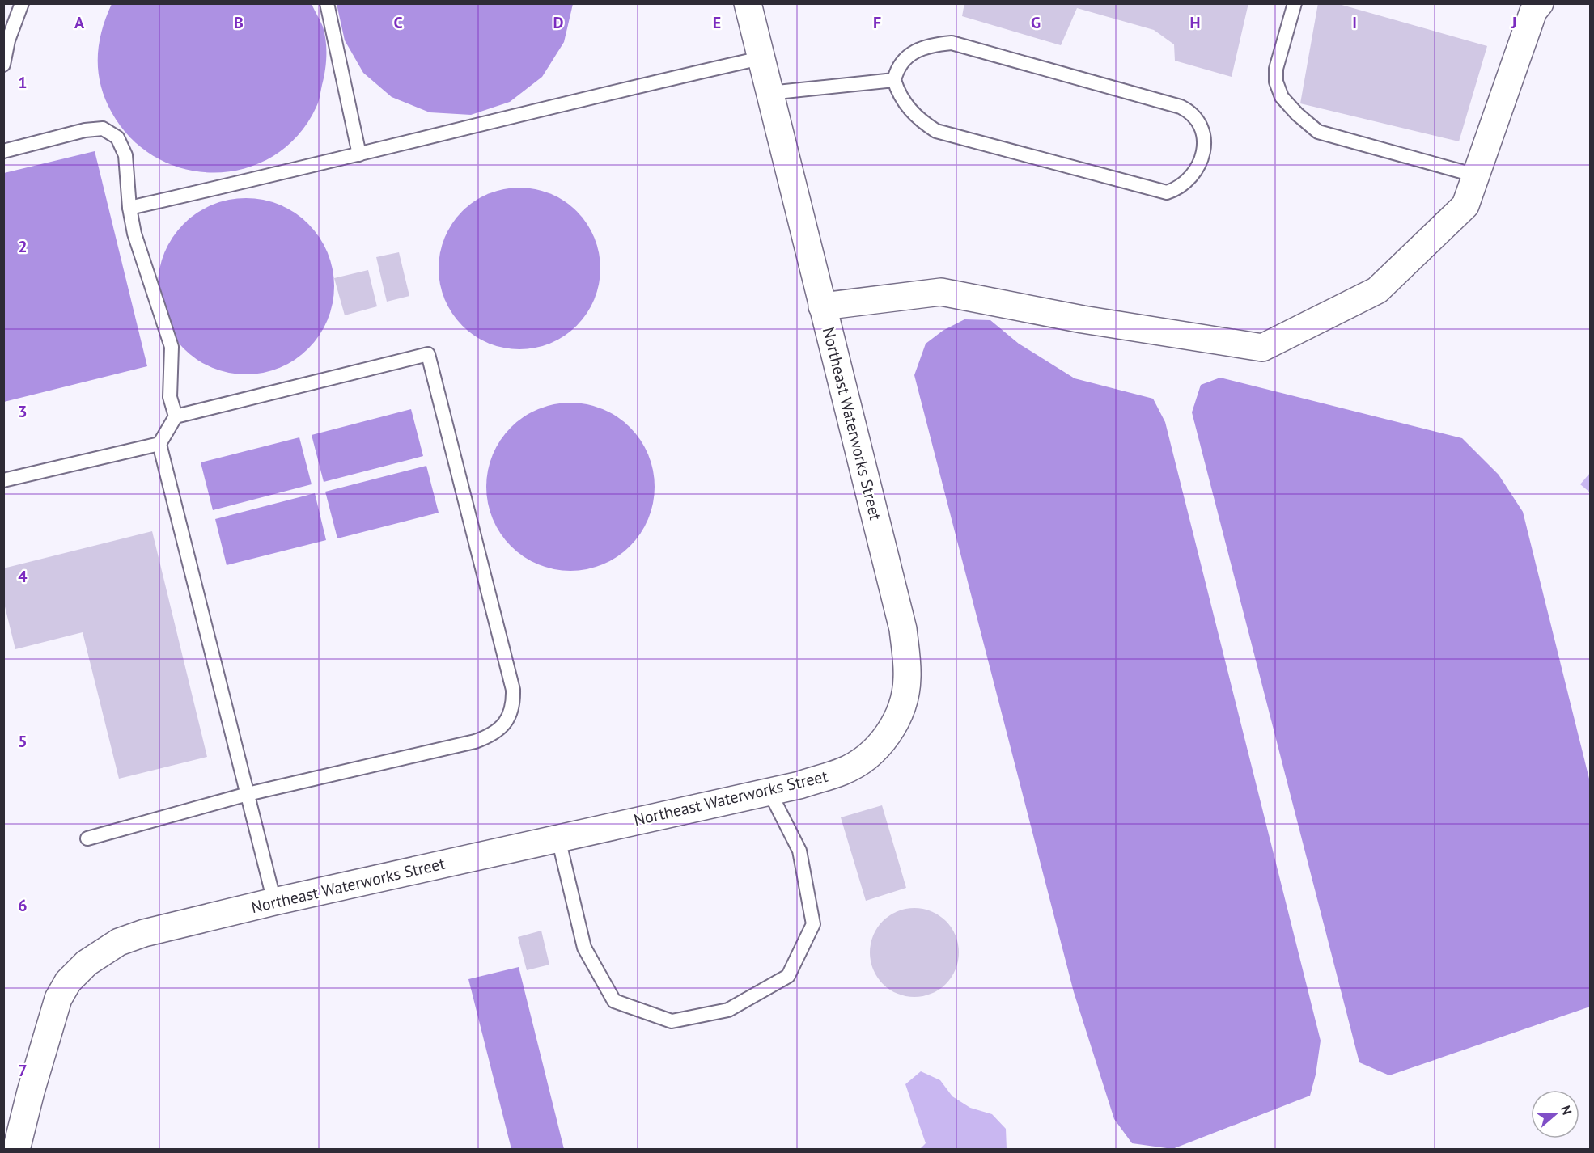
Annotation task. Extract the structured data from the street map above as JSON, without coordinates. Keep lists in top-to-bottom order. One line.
{"streets":{"street":["Northeast Waterworks Street"]},"north":"right","grid":{"columns":["A","B","C","D","E","F","G","H","I","J"],"rows":["1","2","3","4","5","6","7"]}}
